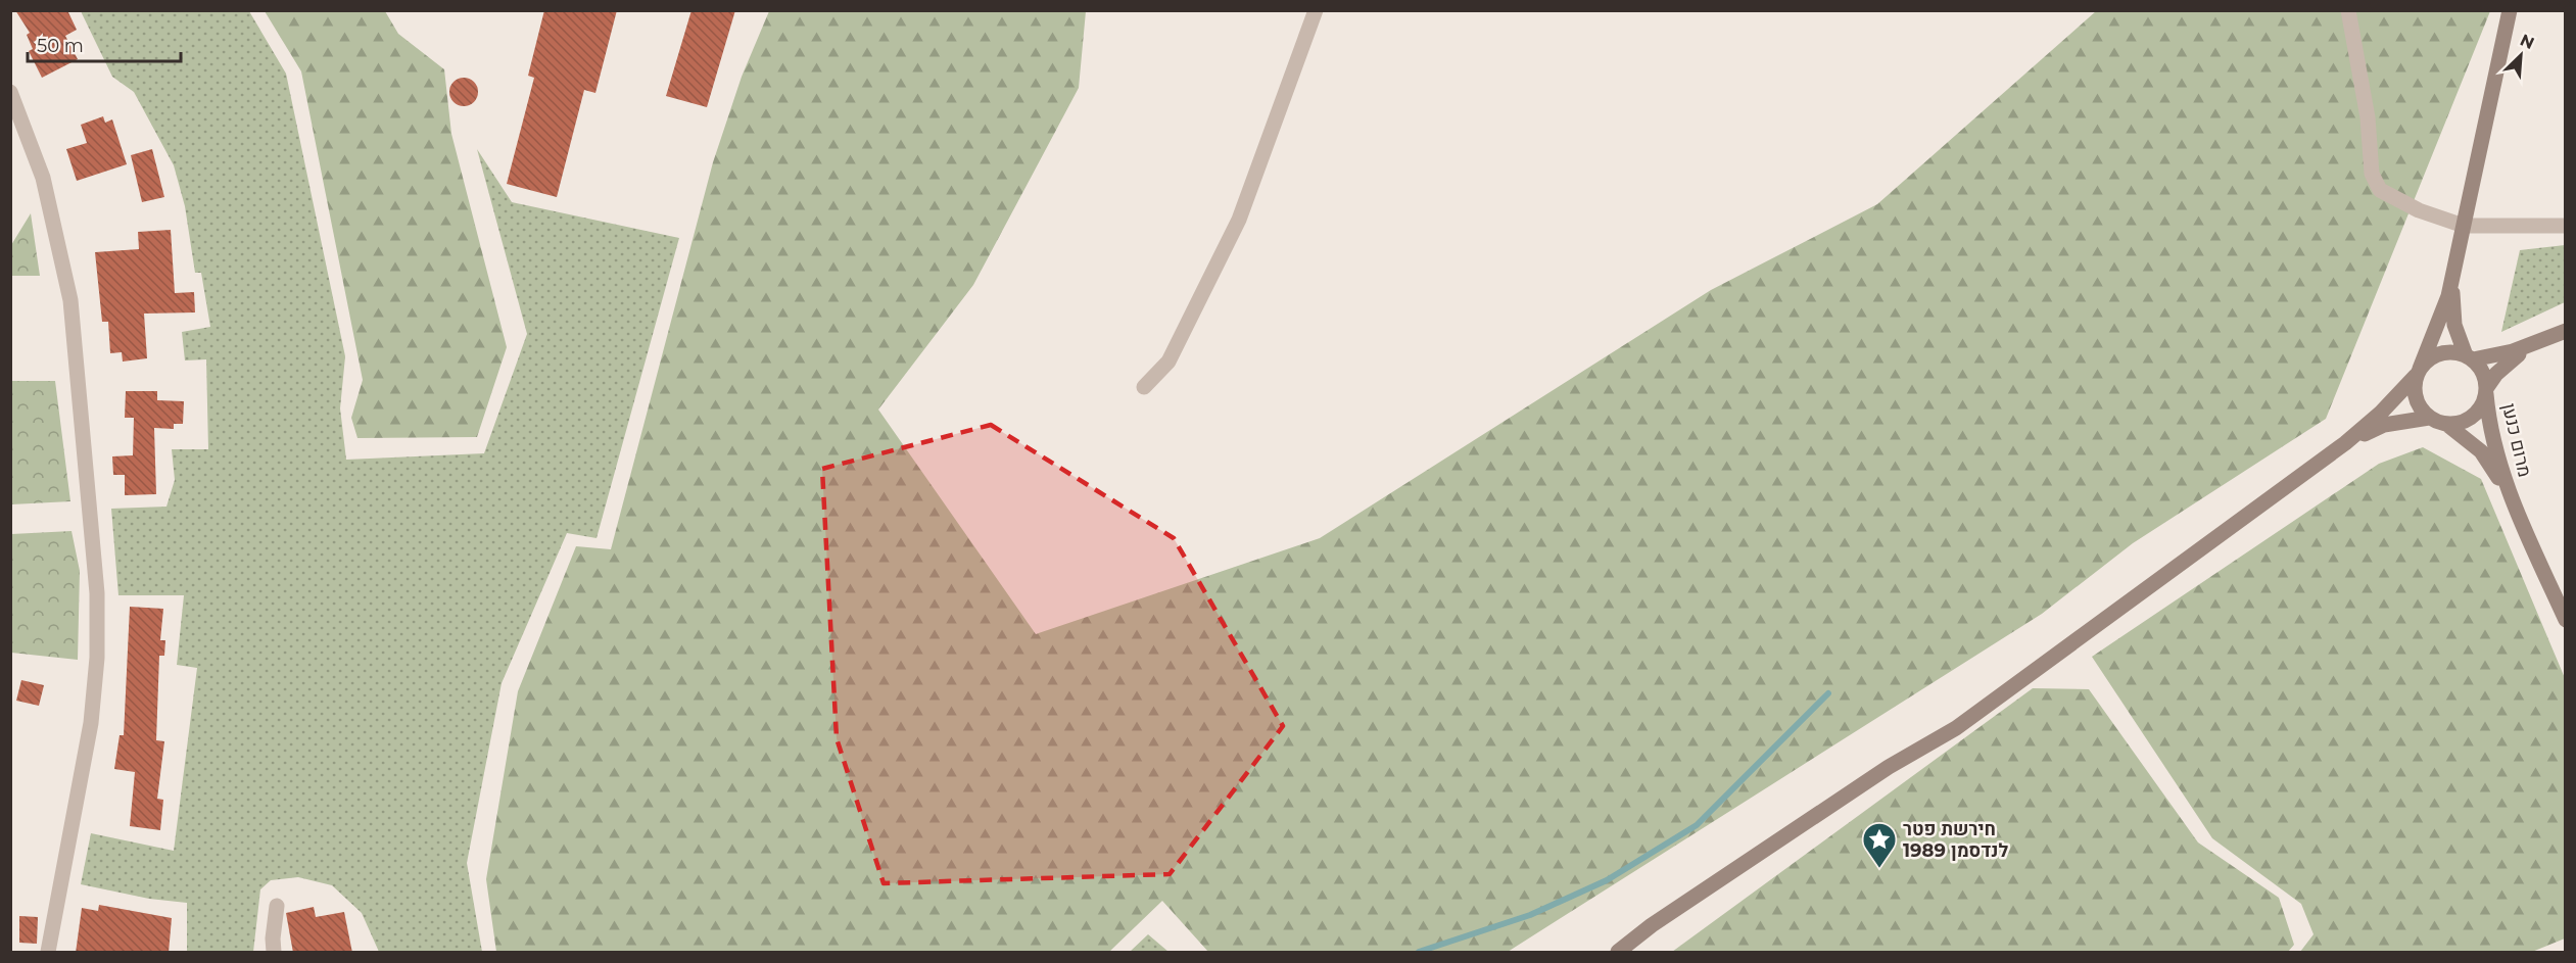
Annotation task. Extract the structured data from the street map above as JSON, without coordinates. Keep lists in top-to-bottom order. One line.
{"streets":{"main road":["מרום כנען"]},"places":{"place":["חירשת פטר לנדסמן 1989"]},"scale_bar":"50 m","north":"top right"}
